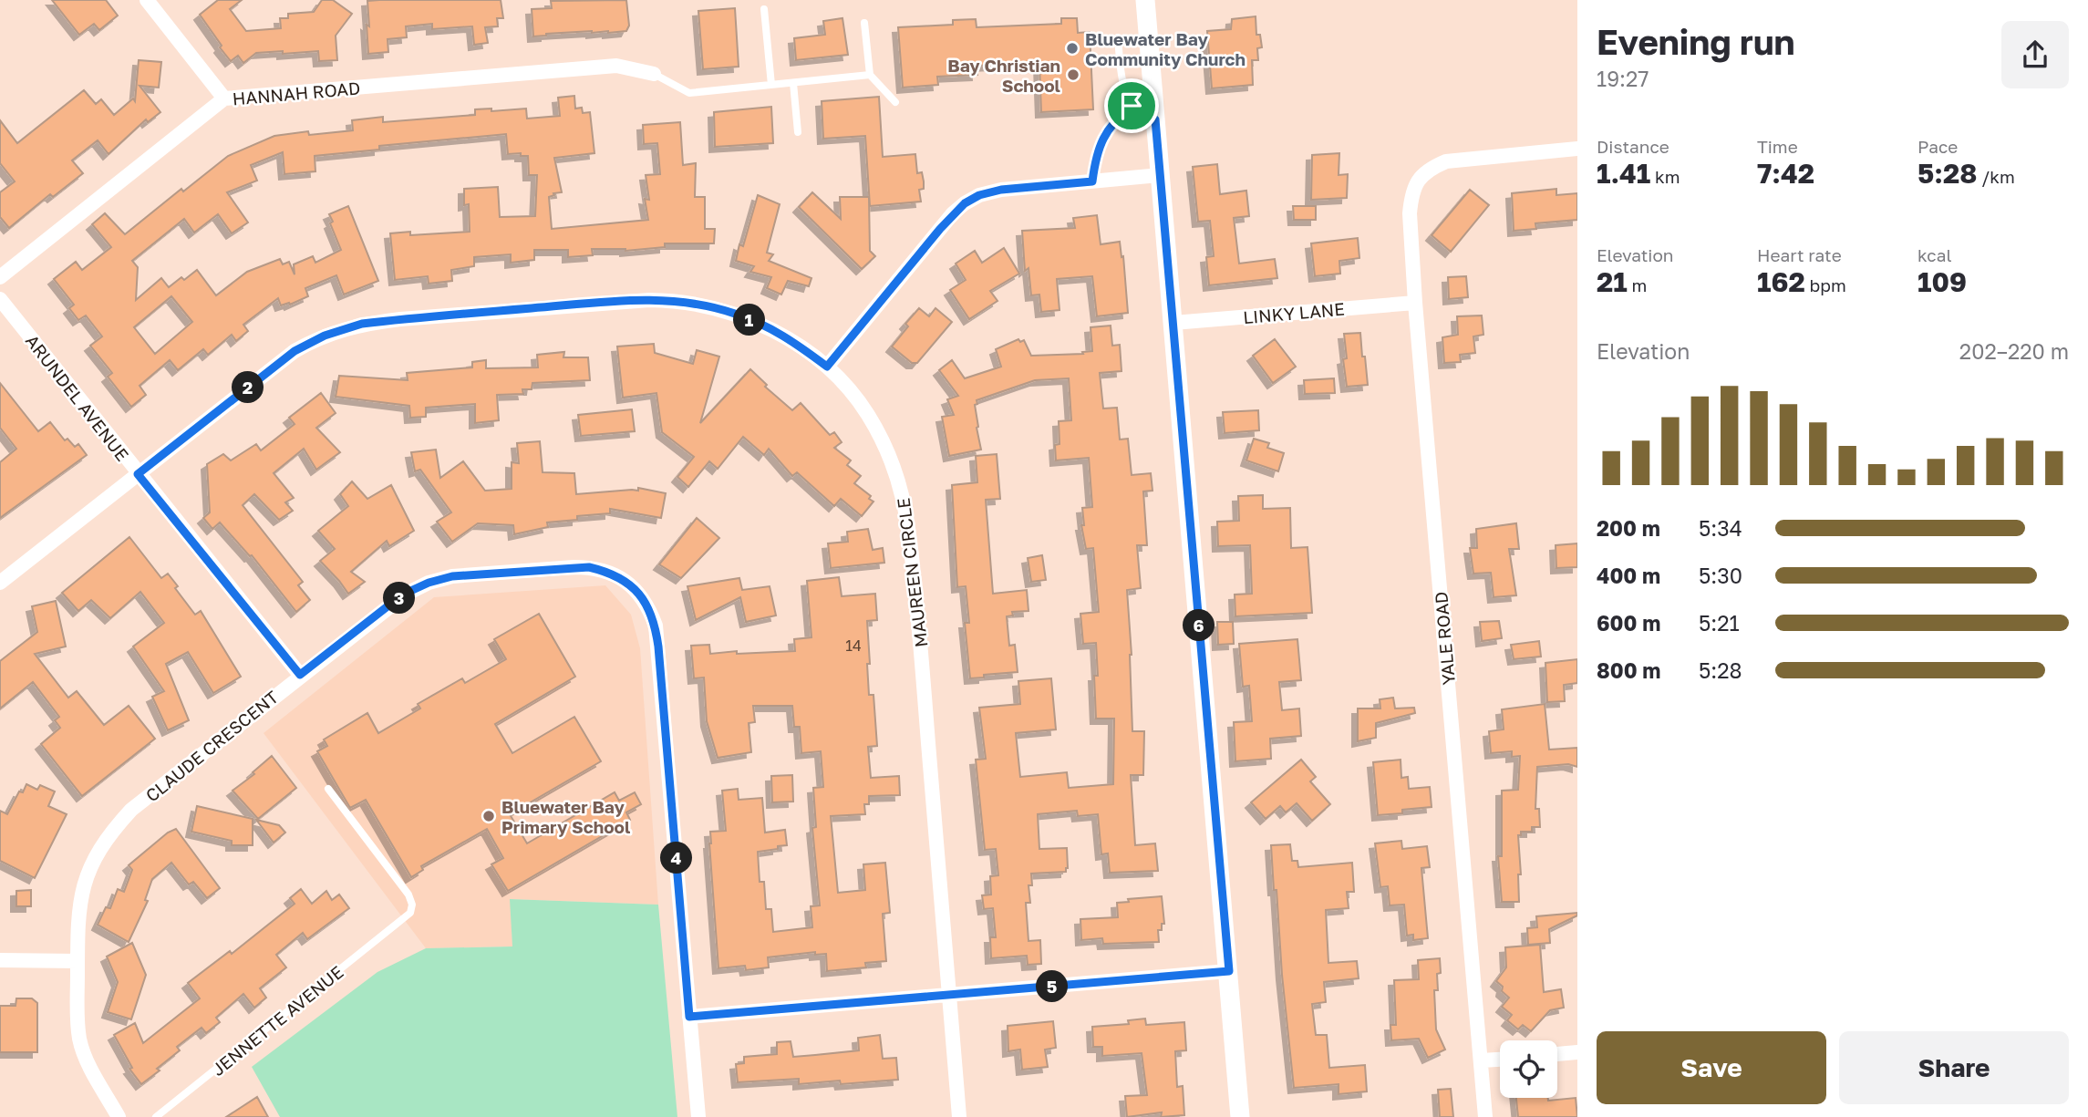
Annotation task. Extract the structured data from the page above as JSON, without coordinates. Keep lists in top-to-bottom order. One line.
{"streets":{"street":["HANNAH ROAD","LINKY LANE","ARUNDEL AVENUE","MAUREEN CIRCLE","YALE ROAD","CLAUDE CRESCENT"],"lane":["JENNETTE AVENUE"]},"crossings":[["LINKY LANE","YALE ROAD"],["ARUNDEL AVENUE","MAUREEN CIRCLE"],["ARUNDEL AVENUE","CLAUDE CRESCENT"]],"places":["Bluewater Bay Community Church","Bay Christian School","Bluewater Bay Primary School"],"house_numbers":["14"],"page":{"heading":["Evening run","19:27"],"stats":[["Distance","1.41 km"],["Time","7:42"],["Pace","5:28 /km"],["Elevation","21 m"],["Heart rate","162 bpm"],["kcal","109"]],"pins":["1","2","3","6","4","5"],"chart":["Elevation","202–220 m"],"list":[{"name":"200 m","note":"5:34"},{"name":"400 m","note":"5:30"},{"name":"600 m","note":"5:21"},{"name":"800 m","note":"5:28"}],"buttons":["Save","Share"]}}
